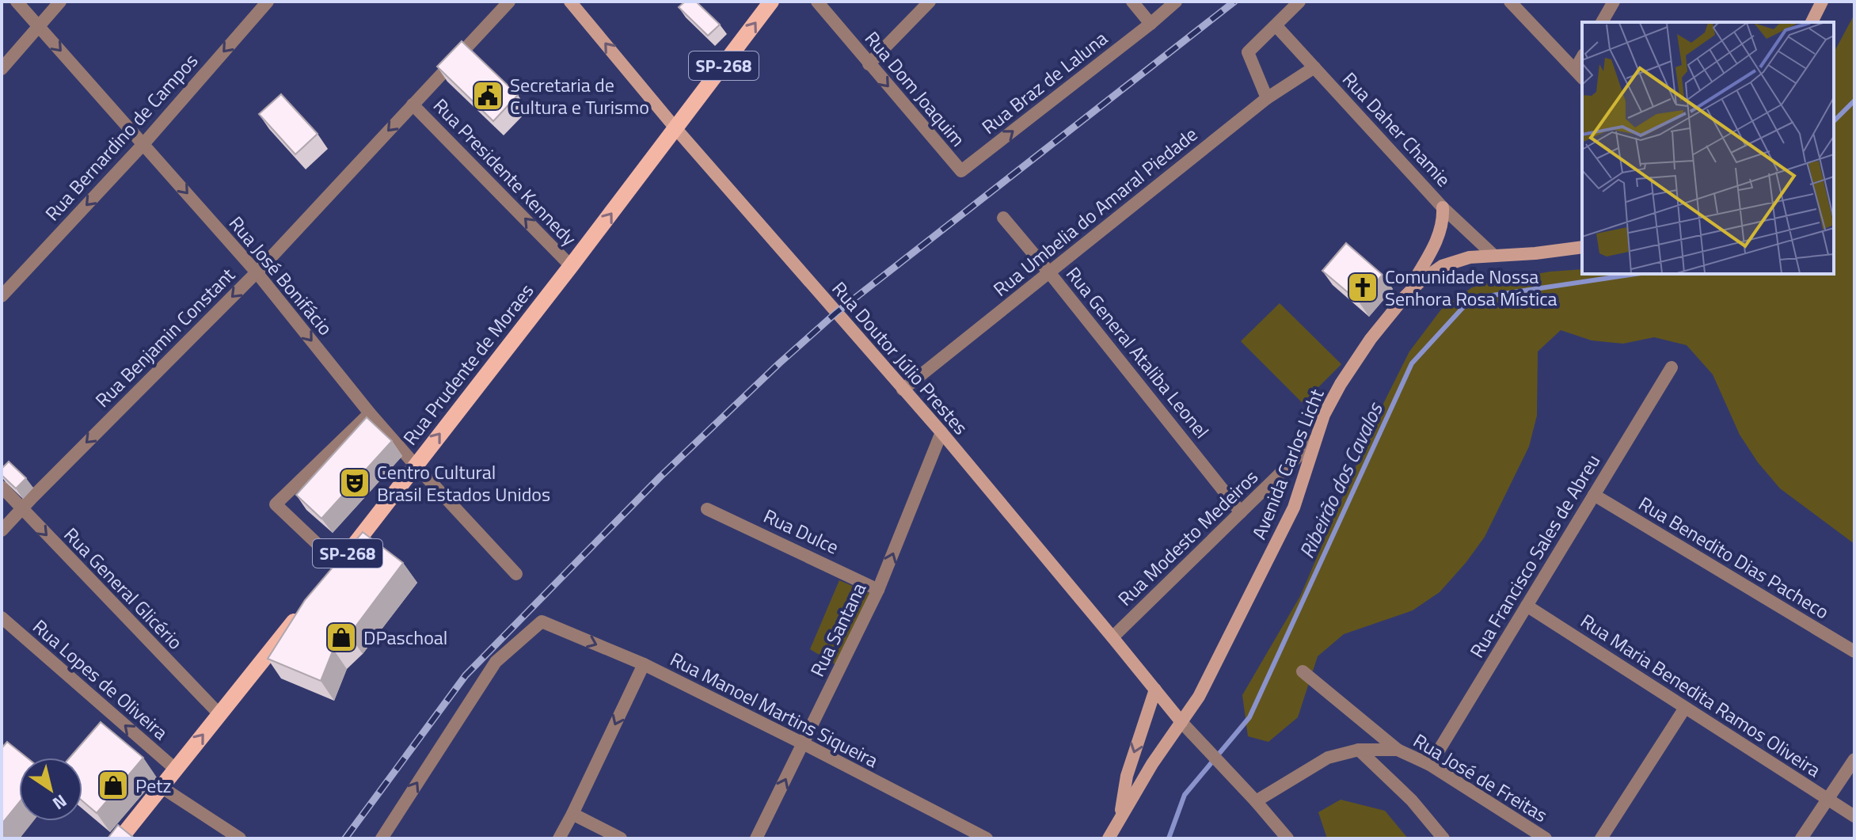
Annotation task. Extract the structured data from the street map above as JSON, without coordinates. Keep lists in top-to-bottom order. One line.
{"streets":{"main road":["SP-268","Rua Doutor Júlio Prestes","Rua Prudente de Moraes","Avenida Carlos Licht"],"street":["Rua Braz de Laluna","Rua Dom Joaquim","Rua Daher Chamie","Rua Bernardino de Campos","Rua Presidente Kennedy","Rua Umbelia do Amaral Piedade","Rua José Bonifácio","Rua Benjamin Constant","Rua General Ataliba Leonel","Rua Dulce","Rua Modesto Medeiros","Rua Francisco Sales de Abreu","Rua Benedito Dias Pacheco","Rua General Glicério","Rua Santana","Rua Lopes de Oliveira","Rua Maria Benedita Ramos Oliveira","Rua Manoel Martins Siqueira","Rua José de Freitas"]},"crossings":[["Rua Braz de Laluna","Rua Dom Joaquim"],["Rua Daher Chamie","Rua Umbelia do Amaral Piedade"],["Rua Daher Chamie","Avenida Carlos Licht"],["Rua Bernardino de Campos","Rua José Bonifácio"],["Rua Presidente Kennedy","Rua Benjamin Constant"],["Rua Presidente Kennedy","Rua Prudente de Moraes"],["Rua Umbelia do Amaral Piedade","Rua General Ataliba Leonel"],["Rua Umbelia do Amaral Piedade","Rua Doutor Júlio Prestes"],["Rua José Bonifácio","Rua Benjamin Constant"],["Rua José Bonifácio","Rua Prudente de Moraes"],["Rua Benjamin Constant","Rua General Glicério"],["Rua General Ataliba Leonel","Rua Modesto Medeiros"],["Rua Doutor Júlio Prestes","Rua Prudente de Moraes"],["Rua Doutor Júlio Prestes","Avenida Carlos Licht"],["Rua Doutor Júlio Prestes","Rua Modesto Medeiros"],["Rua Doutor Júlio Prestes","Rua Santana"],["Rua Doutor Júlio Prestes","Rua José de Freitas"],["Avenida Carlos Licht","Rua Modesto Medeiros"],["Rua Dulce","Rua Santana"],["Rua Francisco Sales de Abreu","Rua Benedito Dias Pacheco"],["Rua Francisco Sales de Abreu","Rua Maria Benedita Ramos Oliveira"],["Rua Francisco Sales de Abreu","Rua José de Freitas"],["Rua Santana","Rua Manoel Martins Siqueira"]],"one_way":["Rua Braz de Laluna","Rua Dom Joaquim","Rua Bernardino de Campos","Rua Presidente Kennedy","Rua José Bonifácio","Rua Benjamin Constant","Rua Prudente de Moraes","Rua General Glicério","Rua Santana","Rua Lopes de Oliveira","Rua Manoel Martins Siqueira"],"water":["Ribeirão dos Cavalos"],"places":{"public building":["Secretaria de Cultura e Turismo"],"church":["Comunidade Nossa Senhora Rosa Mística"],"theatre":["Centro Cultural Brasil Estados Unidos"],"shop":["DPaschoal","Petz"]},"north":"bottom right"}
